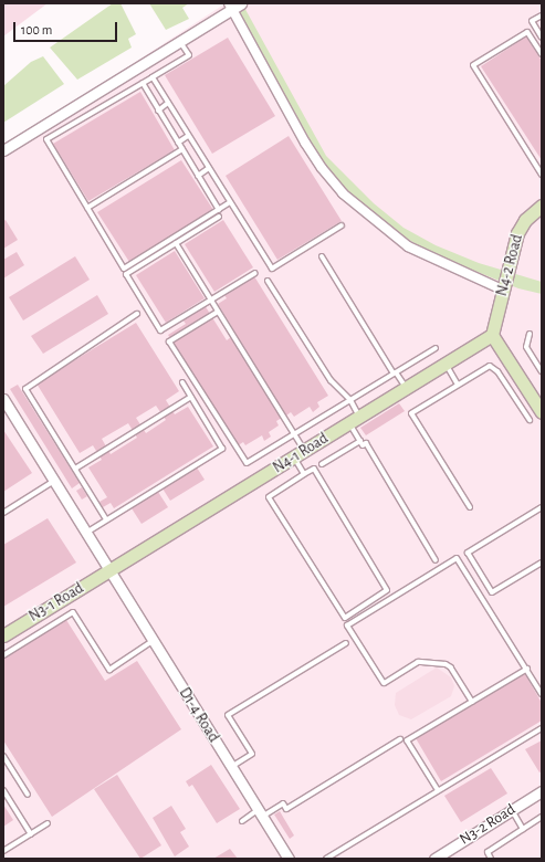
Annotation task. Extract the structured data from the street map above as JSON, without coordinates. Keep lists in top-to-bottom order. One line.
{"streets":{"main road":["N4-2 Road","N4-1 Road","N3-1 Road"],"street":["D1-4 Road","N3-2 Road"]},"crossings":[["N4-2 Road","N4-1 Road"],["N4-1 Road","N3-1 Road"],["N4-1 Road","D1-4 Road"],["N3-1 Road","D1-4 Road"]],"scale_bar":"100 m"}
